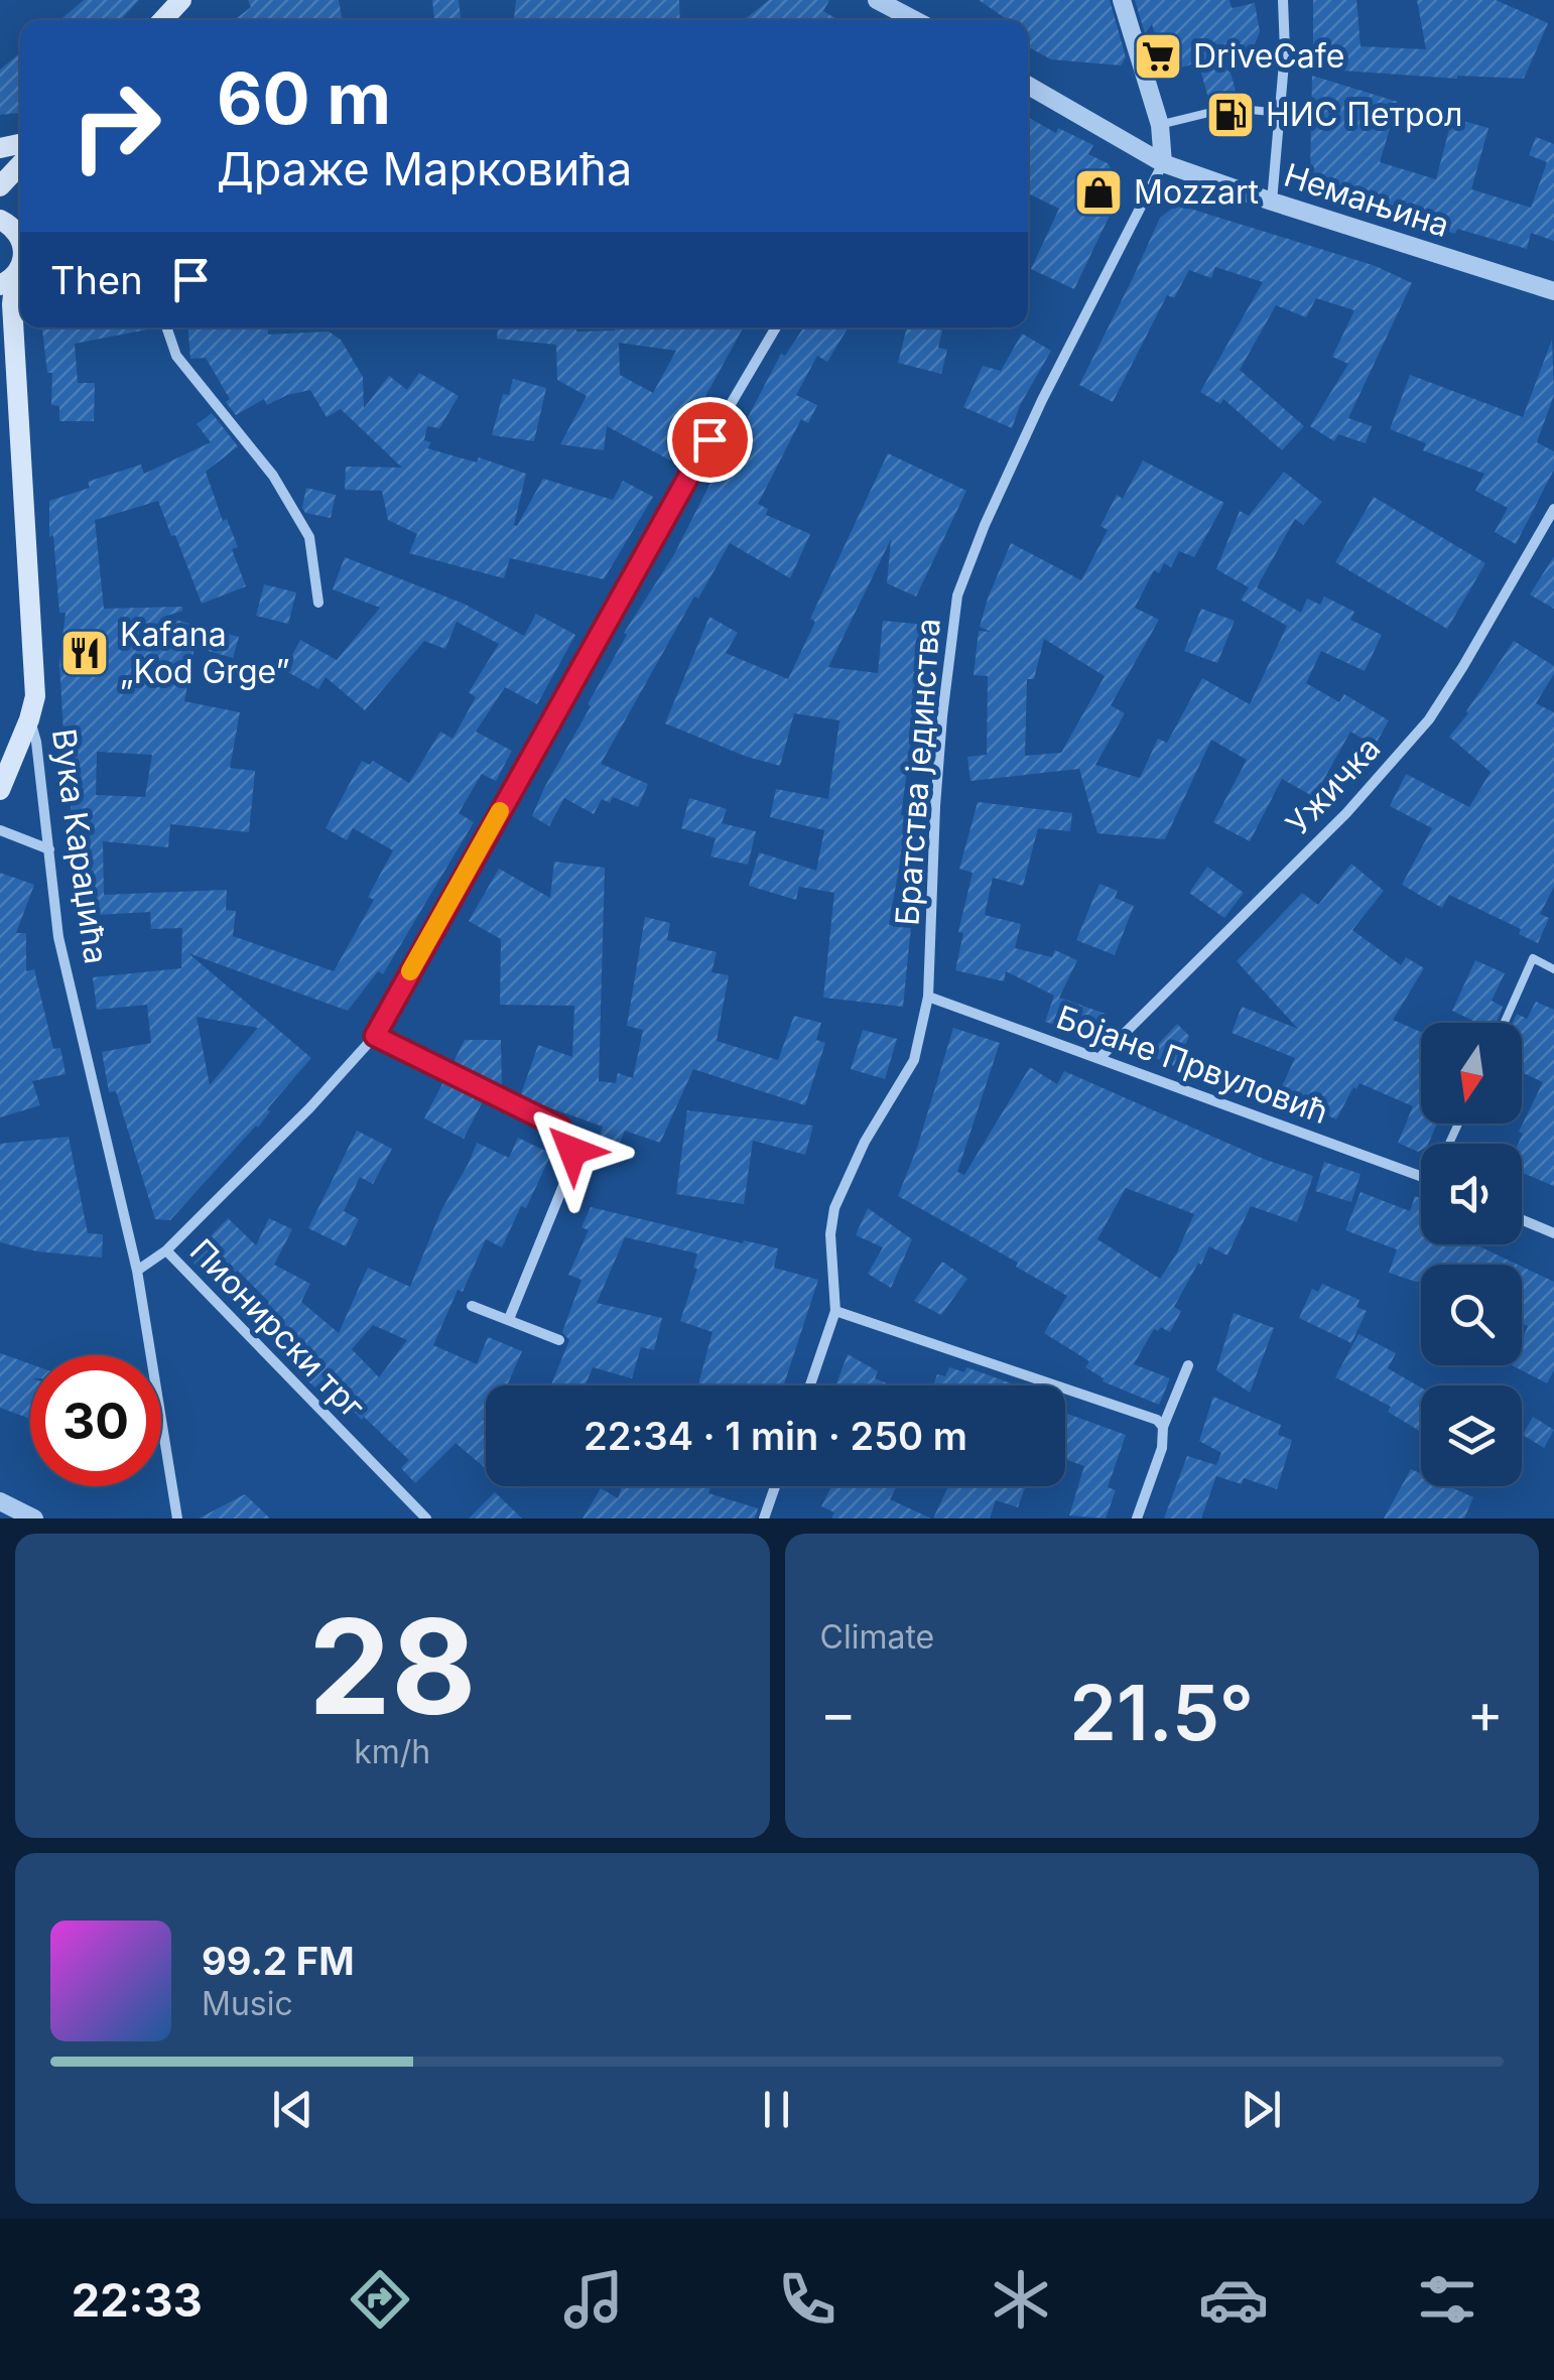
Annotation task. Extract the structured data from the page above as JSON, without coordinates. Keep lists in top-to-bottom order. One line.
{"streets":{"main road":["Вука Караџића"],"street":["Немањина","Братства јединства","Ужичка","Бојане Првуловић","Пионирски трг"]},"crossings":[["Немањина","Братства јединства"],["Братства јединства","Бојане Првуловић"],["Ужичка","Бојане Првуловић"],["Вука Караџића","Пионирски трг"]],"places":{"supermarket":["DriveCafe"],"fuel station":["НИС Петрол"],"shop":["Mozzart"],"restaurant":["Kafana „Kod Grge”"]},"north":"bottom","page":{"turn":["60 m","Драже Марковића"],"then":"Then","limit":"30","trip":"22:34 · 1 min · 250 m","tile":[["28","km/h"],"Climate"],"heat":["−","21.5°","+"],"song":["99.2 FM","Music"],"tabs":"22:33"}}
